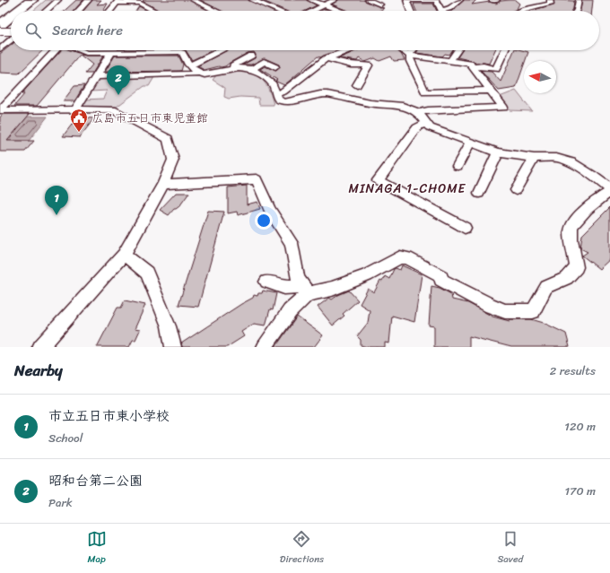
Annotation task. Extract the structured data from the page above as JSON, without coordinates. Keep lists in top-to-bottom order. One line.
{"districts":["MINAGA 1-CHOME"],"places":{"public building":["広島市五日市東児童館"]},"north":"left","page":{"search":"Search here","pins":["2","1"],"heading":["Nearby","2 results"],"list":[{"mark":"1","name":"市立五日市東小学校","note":"School","value":"120 m"},{"mark":"2","name":"昭和台第二公園","note":"Park","value":"170 m"}],"nav":["Map","Directions","Saved"]}}
